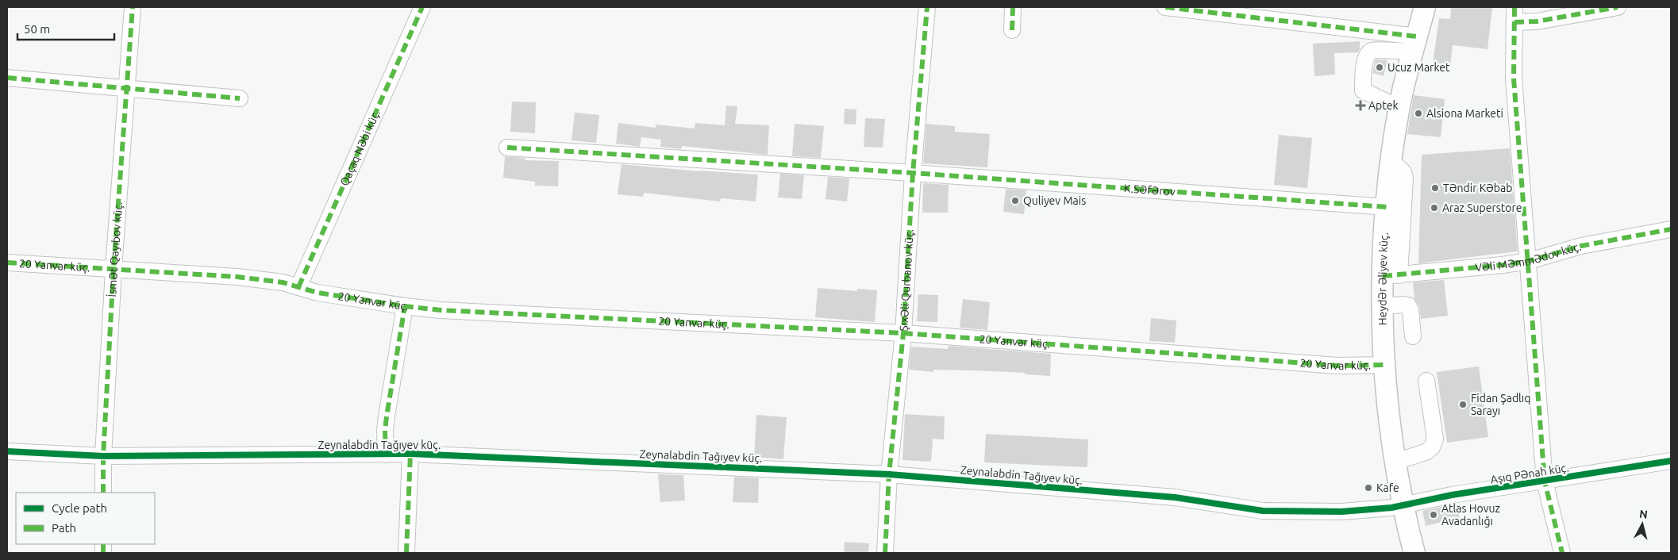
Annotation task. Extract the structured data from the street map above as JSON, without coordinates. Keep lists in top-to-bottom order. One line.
{"streets":{"main road":["Heydər Əliyev küç."],"street":["Qaçaq Nəbi küç.","K.Səfərov","İsmət Qayıbov küç.","Vəli Məmmədov küç.","20 Yanvar küç.","Şıxəli Qurbanov küç.","Zeynalabdin Tağıyev küç.","Aşıq Pənah küç."]},"crossings":[["Qaçaq Nəbi küç.","20 Yanvar küç."],["K.Səfərov","Heydər Əliyev küç."],["K.Səfərov","Şıxəli Qurbanov küç."],["İsmət Qayıbov küç.","20 Yanvar küç."],["İsmət Qayıbov küç.","Zeynalabdin Tağıyev küç."],["Vəli Məmmədov küç.","Heydər Əliyev küç."],["20 Yanvar küç.","Heydər Əliyev küç."],["20 Yanvar küç.","Şıxəli Qurbanov küç."],["Heydər Əliyev küç.","Zeynalabdin Tağıyev küç."],["Heydər Əliyev küç.","Aşıq Pənah küç."],["Şıxəli Qurbanov küç.","Zeynalabdin Tağıyev küç."],["Zeynalabdin Tağıyev küç.","Aşıq Pənah küç."]],"places":{"other":["Ucuz Market","Alsiona Marketi","Təndir Kəbab","Quliyev Mais","Araz Superstore","Fidan Şadlıq Sarayı","Kafe","Atlas Hovuz Avadanlığı"],"health":["Aptek"]},"legend":["Cycle path","Path"],"scale_bar":"50 m","north":"top"}
